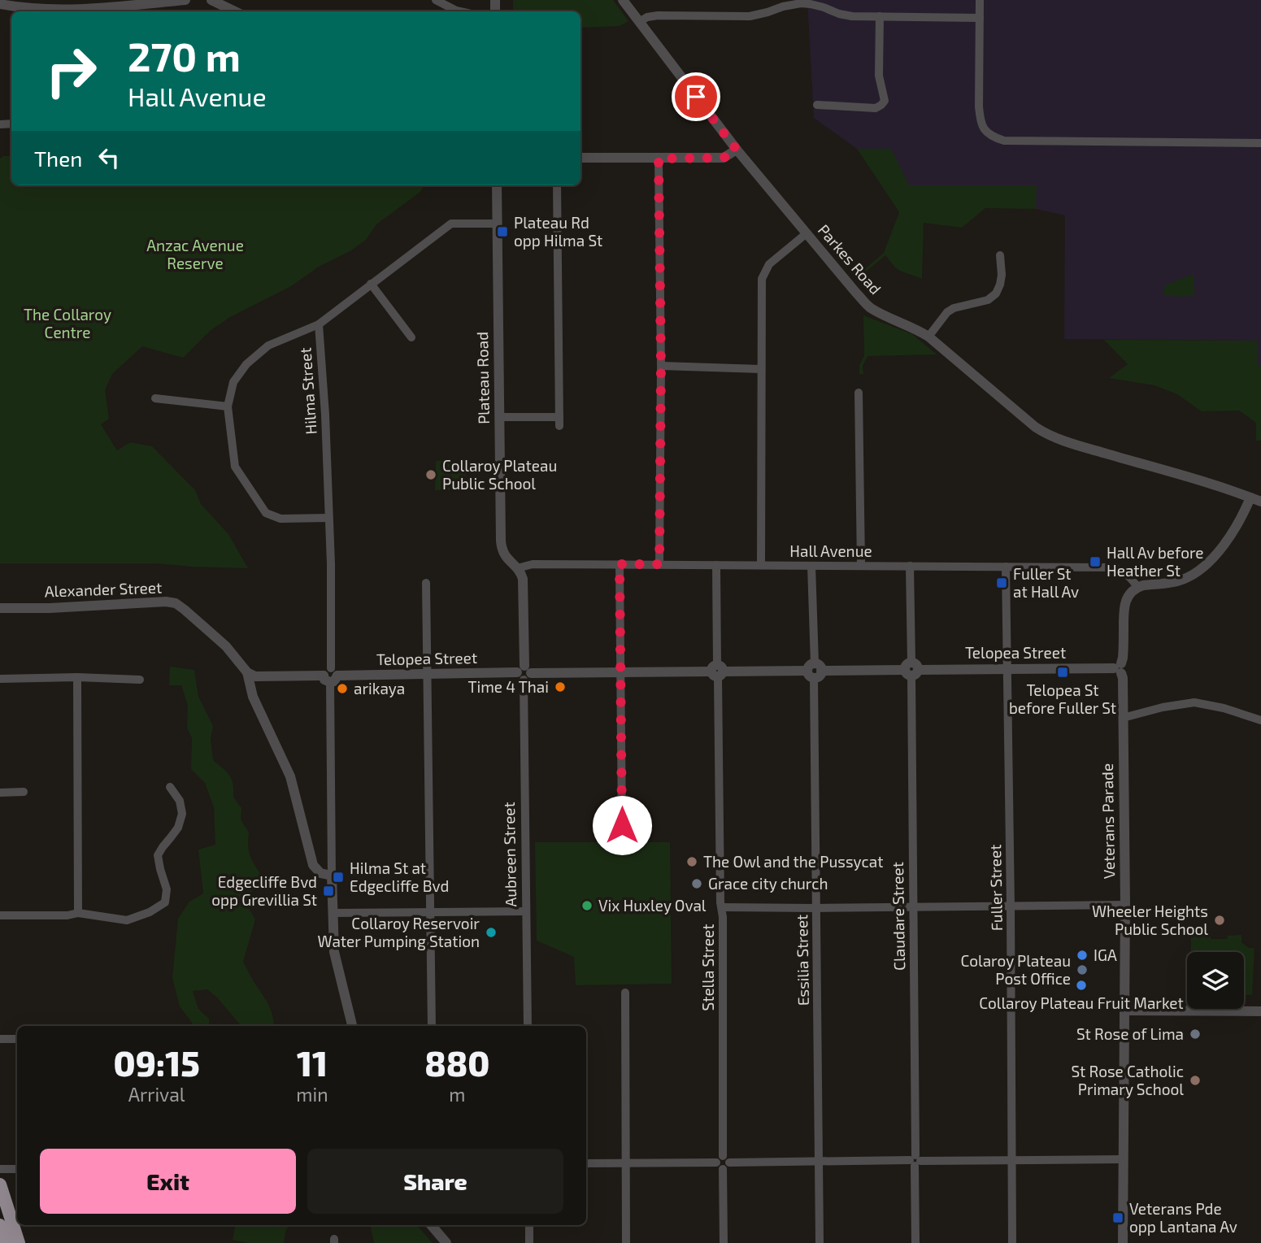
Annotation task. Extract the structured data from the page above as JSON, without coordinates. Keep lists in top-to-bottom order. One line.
{"streets":{"street":["Parkes Road","Plateau Road","Hilma Street","Hall Avenue","Alexander Street","Telopea Street","Veterans Parade","Aubreen Street","Fuller Street","Claudare Street","Essilia Street","Stella Street"]},"crossings":[["Plateau Road","Hilma Street"],["Plateau Road","Hall Avenue"],["Plateau Road","Aubreen Street"],["Hilma Street","Telopea Street"],["Hall Avenue","Veterans Parade"],["Hall Avenue","Aubreen Street"],["Hall Avenue","Fuller Street"],["Hall Avenue","Claudare Street"],["Hall Avenue","Essilia Street"],["Hall Avenue","Stella Street"],["Alexander Street","Telopea Street"],["Telopea Street","Veterans Parade"],["Telopea Street","Aubreen Street"],["Telopea Street","Fuller Street"],["Telopea Street","Claudare Street"],["Telopea Street","Essilia Street"],["Telopea Street","Stella Street"]],"parks":["Anzac Avenue Reserve","The Collaroy Centre"],"places":{"transit":["Plateau Rd opp Hilma St","Hall Av before Heather St","Fuller St at Hall Av","Telopea St before Fuller St","Hilma St at Edgecliffe Bvd","Edgecliffe Bvd opp Grevillia St","Veterans Pde opp Lantana Av"],"other":["Collaroy Plateau Public School","Time 4 Thai","arikaya","The Owl and the Pussycat","Grace city church","Vix Huxley Oval","Wheeler Heights Public School","Collaroy Reservoir Water Pumping Station","IGA","Colaroy Plateau Post Office","Collaroy Plateau Fruit Market","St Rose of Lima","St Rose Catholic Primary School"]},"page":{"turn":["270 m","Hall Avenue"],"then":"Then","eta":["09:15","Arrival","11","min","880","m"],"buttons":["Exit","Share"]}}
